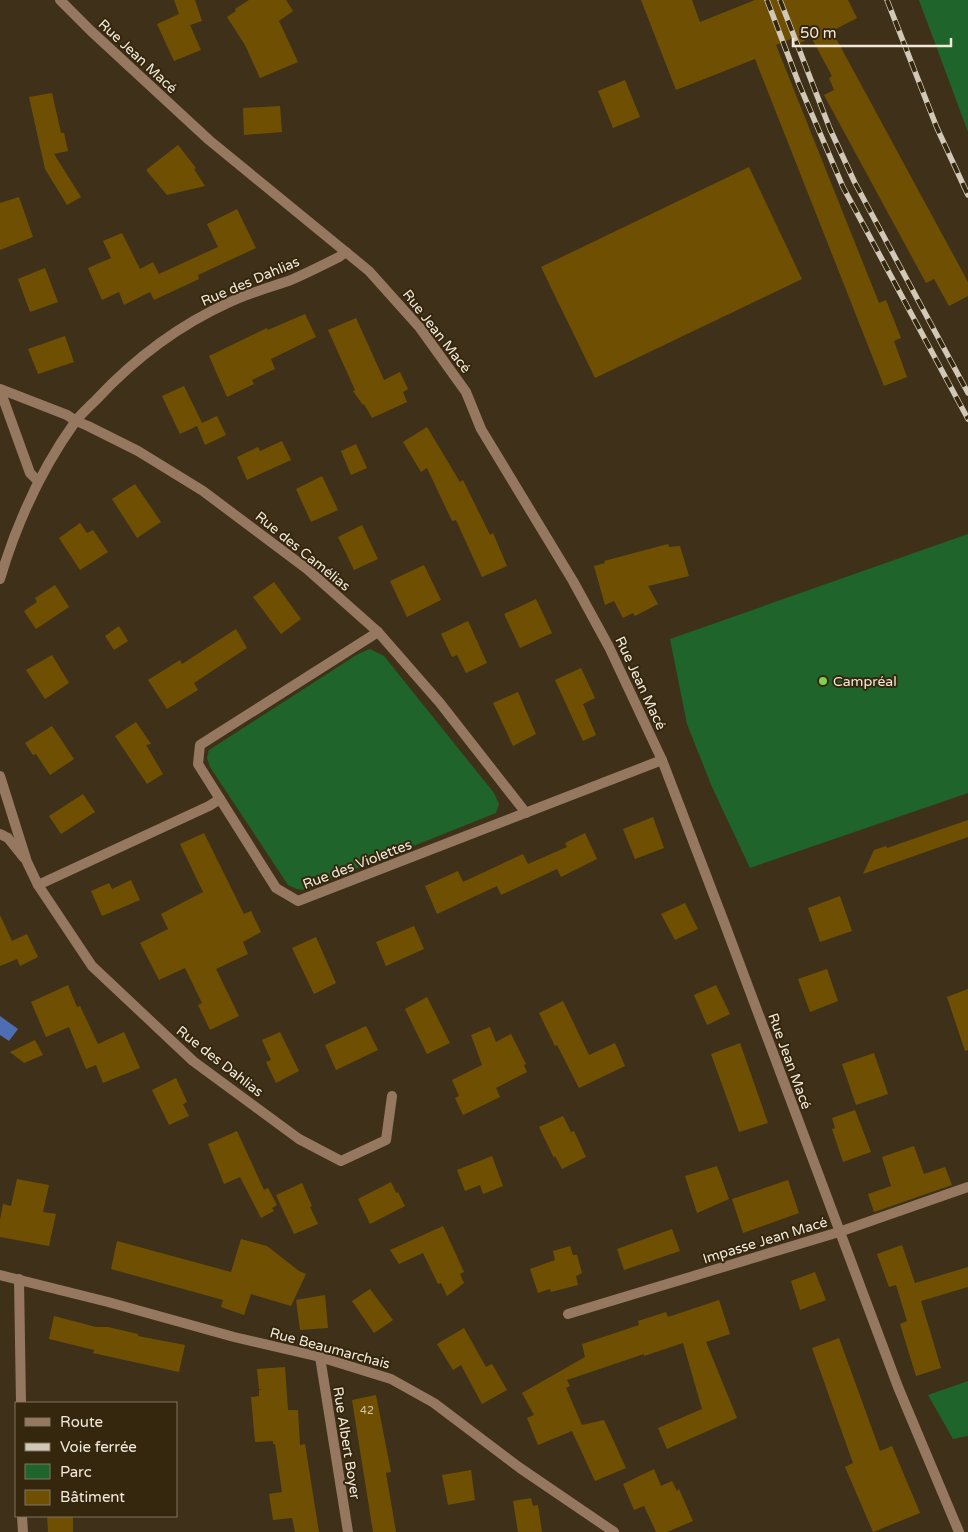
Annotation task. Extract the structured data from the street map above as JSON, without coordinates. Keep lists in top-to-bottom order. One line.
{"streets":{"street":["Rue Jean Macé","Rue des Dahlias","Rue des Camélias","Rue des Violettes","Impasse Jean Macé","Rue Beaumarchais","Rue Albert Boyer"]},"crossings":[["Rue Jean Macé","Rue des Dahlias"],["Rue Jean Macé","Rue des Violettes"],["Rue Jean Macé","Impasse Jean Macé"],["Rue des Dahlias","Rue des Camélias"],["Rue des Camélias","Rue des Violettes"],["Rue Beaumarchais","Rue Albert Boyer"]],"places":["Campréal"],"house_numbers":["42"],"legend":["Route","Voie ferrée","Parc","Bâtiment"],"scale_bar":"50 m"}
